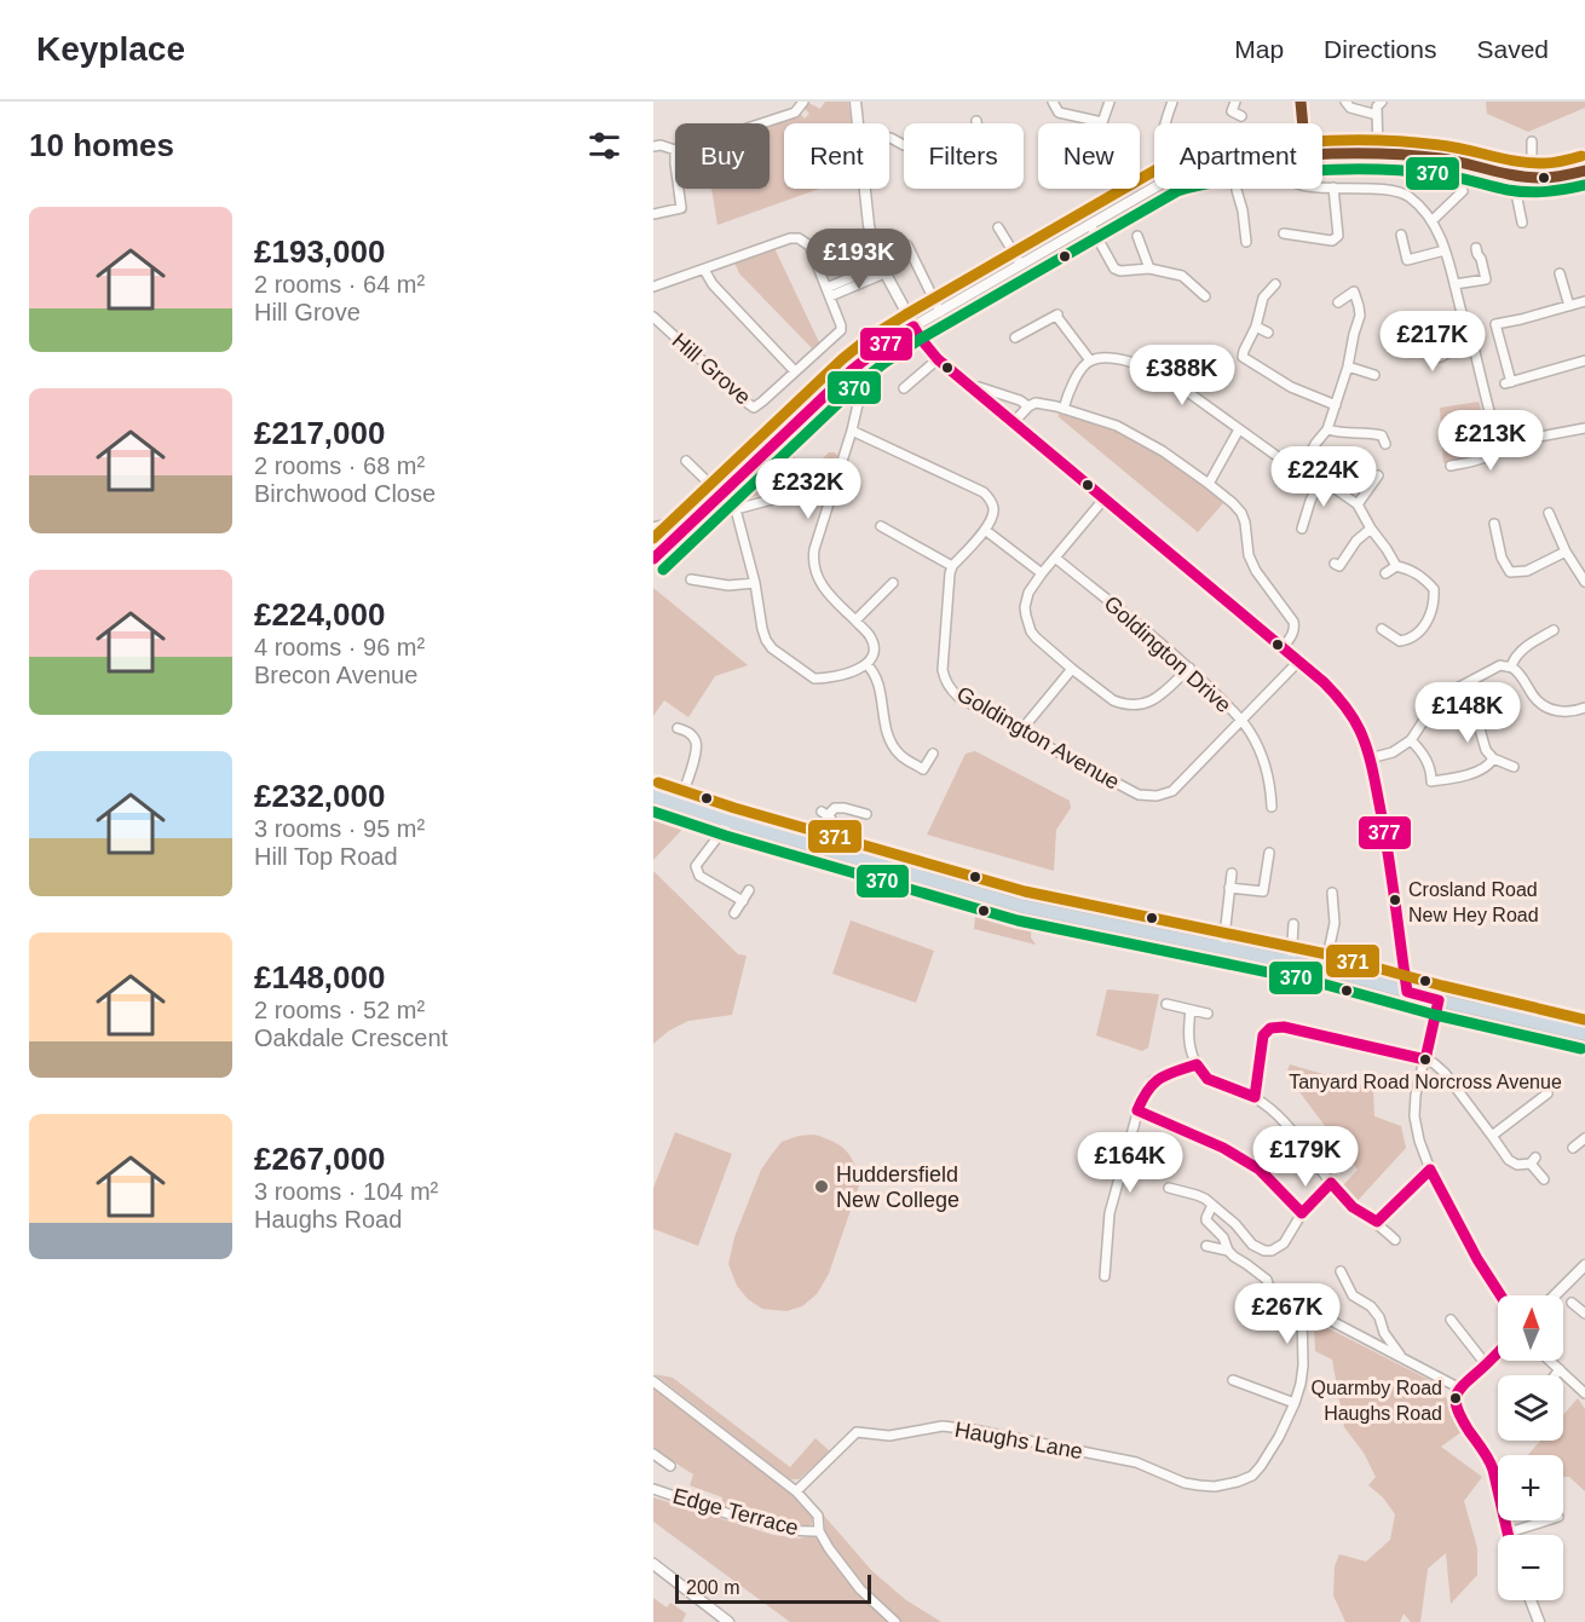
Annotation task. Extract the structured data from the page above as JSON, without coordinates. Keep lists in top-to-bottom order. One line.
{"streets":{"street":["Hill Grove","Goldington Drive","Goldington Avenue","Haughs Lane","Edge Terrace"]},"crossings":[["Goldington Drive","Goldington Avenue"]],"places":["Crosland Road New Hey Road","Tanyard Road Norcross Avenue","Huddersfield New College","Quarmby Road Haughs Road"],"lines":["transit line 371","transit line 370","transit line 377"],"scale_bar":"200 m","north":"top","page":{"header":"Keyplace","nav":["Map","Directions","Saved"],"heading":"10 homes","chip":["Buy","Rent","Filters","New","Apartment"],"list":[{"name":"£193,000","note":"2 rooms · 64 m² · Hill Grove"},{"name":"£217,000","note":"2 rooms · 68 m² · Birchwood Close"},{"name":"£224,000","note":"4 rooms · 96 m² · Brecon Avenue"},{"name":"£232,000","note":"3 rooms · 95 m² · Hill Top Road"},{"name":"£148,000","note":"2 rooms · 52 m² · Oakdale Crescent"},{"name":"£267,000","note":"3 rooms · 104 m² · Haughs Road"}],"price":["£193K","£217K","£388K","£213K","£224K","£232K","£148K","£179K","£164K","£267K"],"map_buttons":["+","−"],"scale":"200 m"}}
